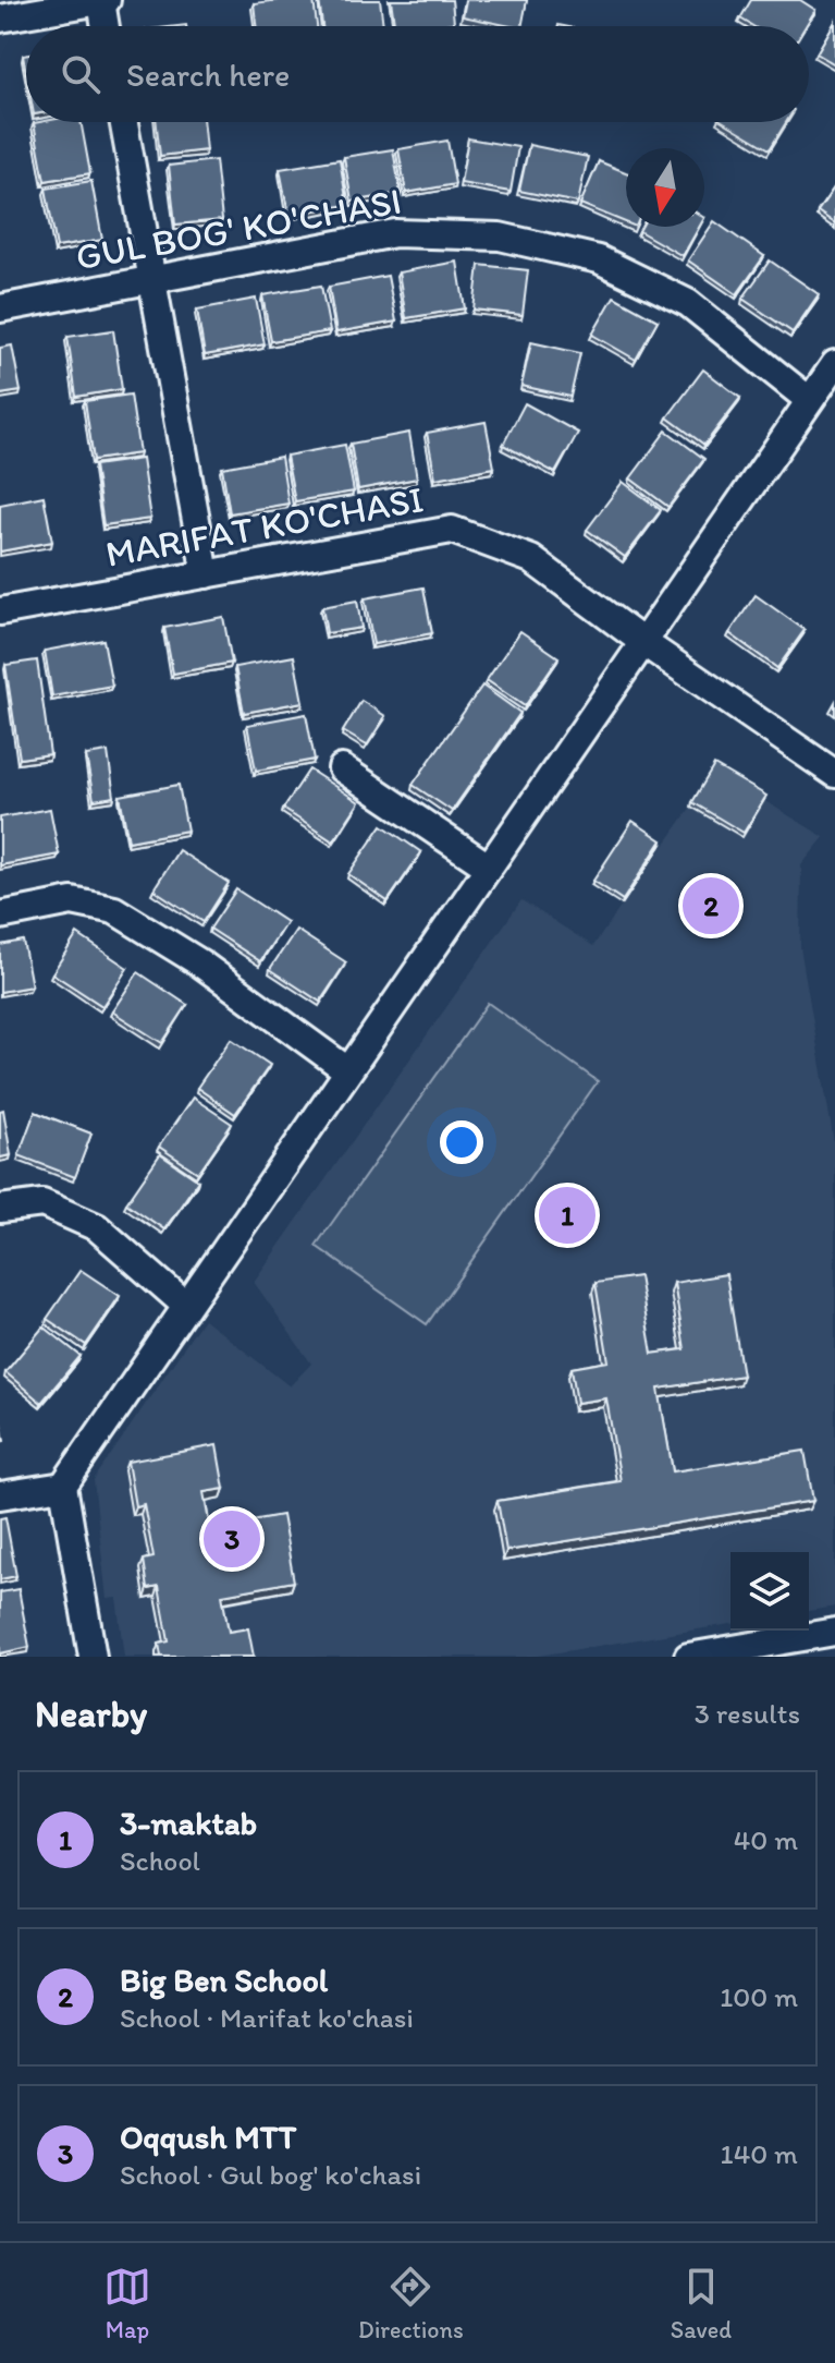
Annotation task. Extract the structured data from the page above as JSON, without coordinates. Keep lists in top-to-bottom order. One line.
{"streets":{"street":["GUL BOG' KO'CHASI","MARIFAT KO'CHASI"]},"north":"bottom","page":{"search":"Search here","pins":["2","1","3"],"heading":["Nearby","3 results"],"list":[{"mark":"1","name":"3-maktab","note":"School","value":"40 m"},{"mark":"2","name":"Big Ben School","note":"School · Marifat ko'chasi","value":"100 m"},{"mark":"3","name":"Oqqush MTT","note":"School · Gul bog' ko'chasi","value":"140 m"}],"nav":["Map","Directions","Saved"]}}
